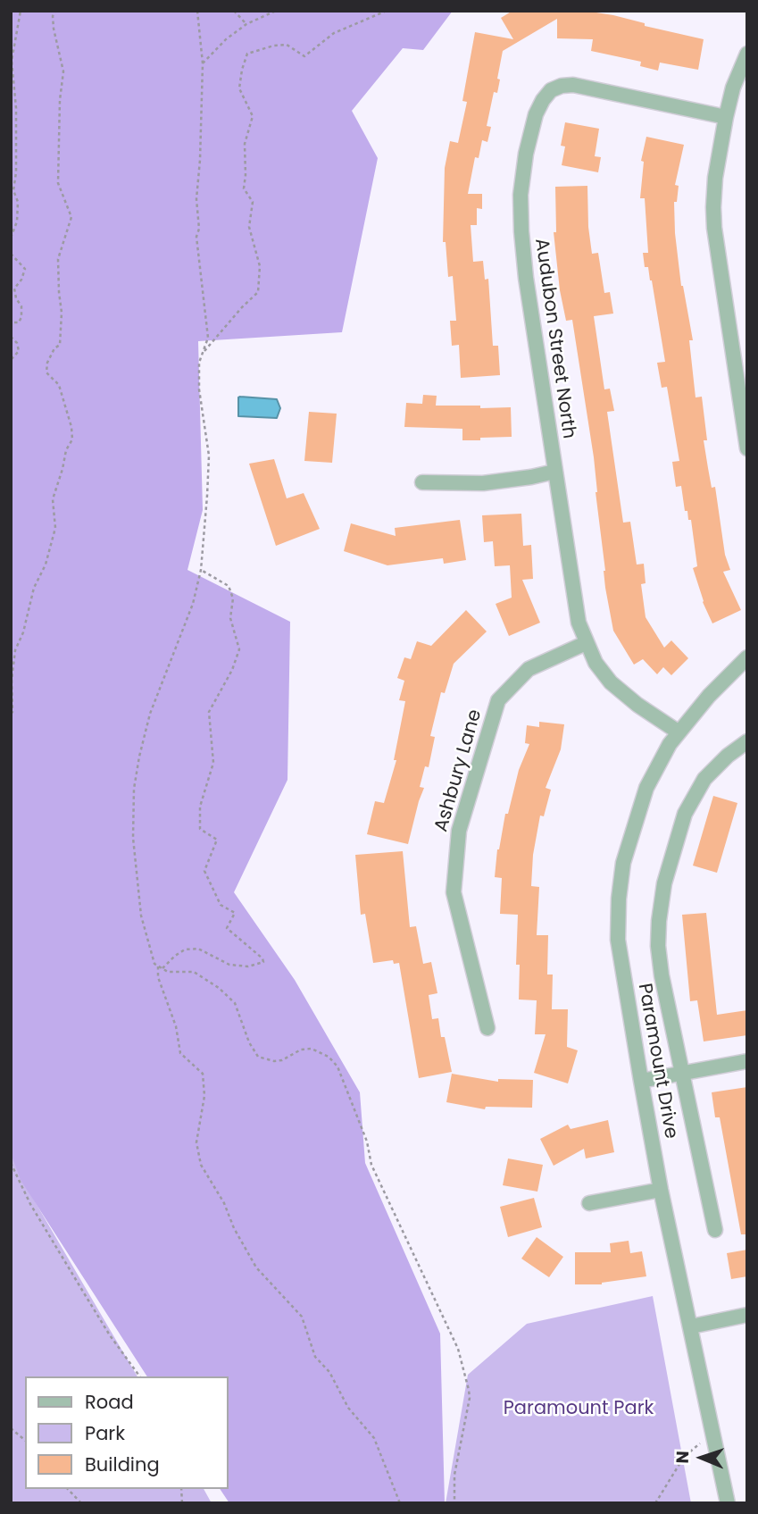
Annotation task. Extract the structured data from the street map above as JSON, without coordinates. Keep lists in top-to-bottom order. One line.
{"streets":{"street":["Audubon Street North","Ashbury Lane","Paramount Drive"]},"crossings":[["Audubon Street North","Ashbury Lane"],["Audubon Street North","Paramount Drive"]],"parks":["Paramount Park"],"legend":["Road","Park","Building"],"north":"left"}
